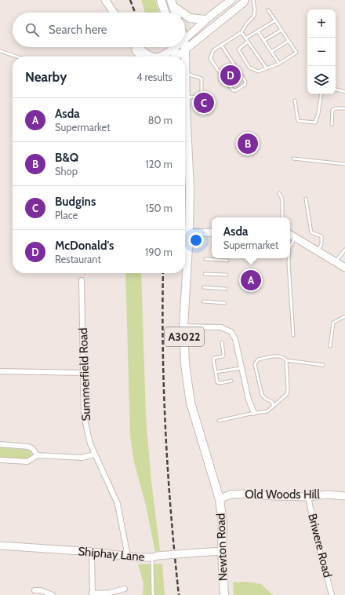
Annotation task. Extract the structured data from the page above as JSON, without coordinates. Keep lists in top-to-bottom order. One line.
{"streets":{"main road":["A3022","Newton Road"],"street":["Summerfield Road","Old Woods Hill","Briwere Road","Shiphay Lane"]},"crossings":[["A3022","Old Woods Hill"],["A3022","Newton Road"],["Summerfield Road","Shiphay Lane"],["Old Woods Hill","Briwere Road"],["Old Woods Hill","Newton Road"],["Newton Road","Shiphay Lane"]],"page":{"map_buttons":["+","−"],"search":"Search here","heading":["Nearby","4 results"],"pins":["D","C","B","A"],"list":[{"mark":"A","name":"Asda","note":"Supermarket","value":"80 m"},{"mark":"B","name":"B&Q","note":"Shop","value":"120 m"},{"mark":"C","name":"Budgins","note":"Place","value":"150 m"},{"mark":"D","name":"McDonald's","note":"Restaurant","value":"190 m"}],"popup":["Asda","Supermarket"]}}
